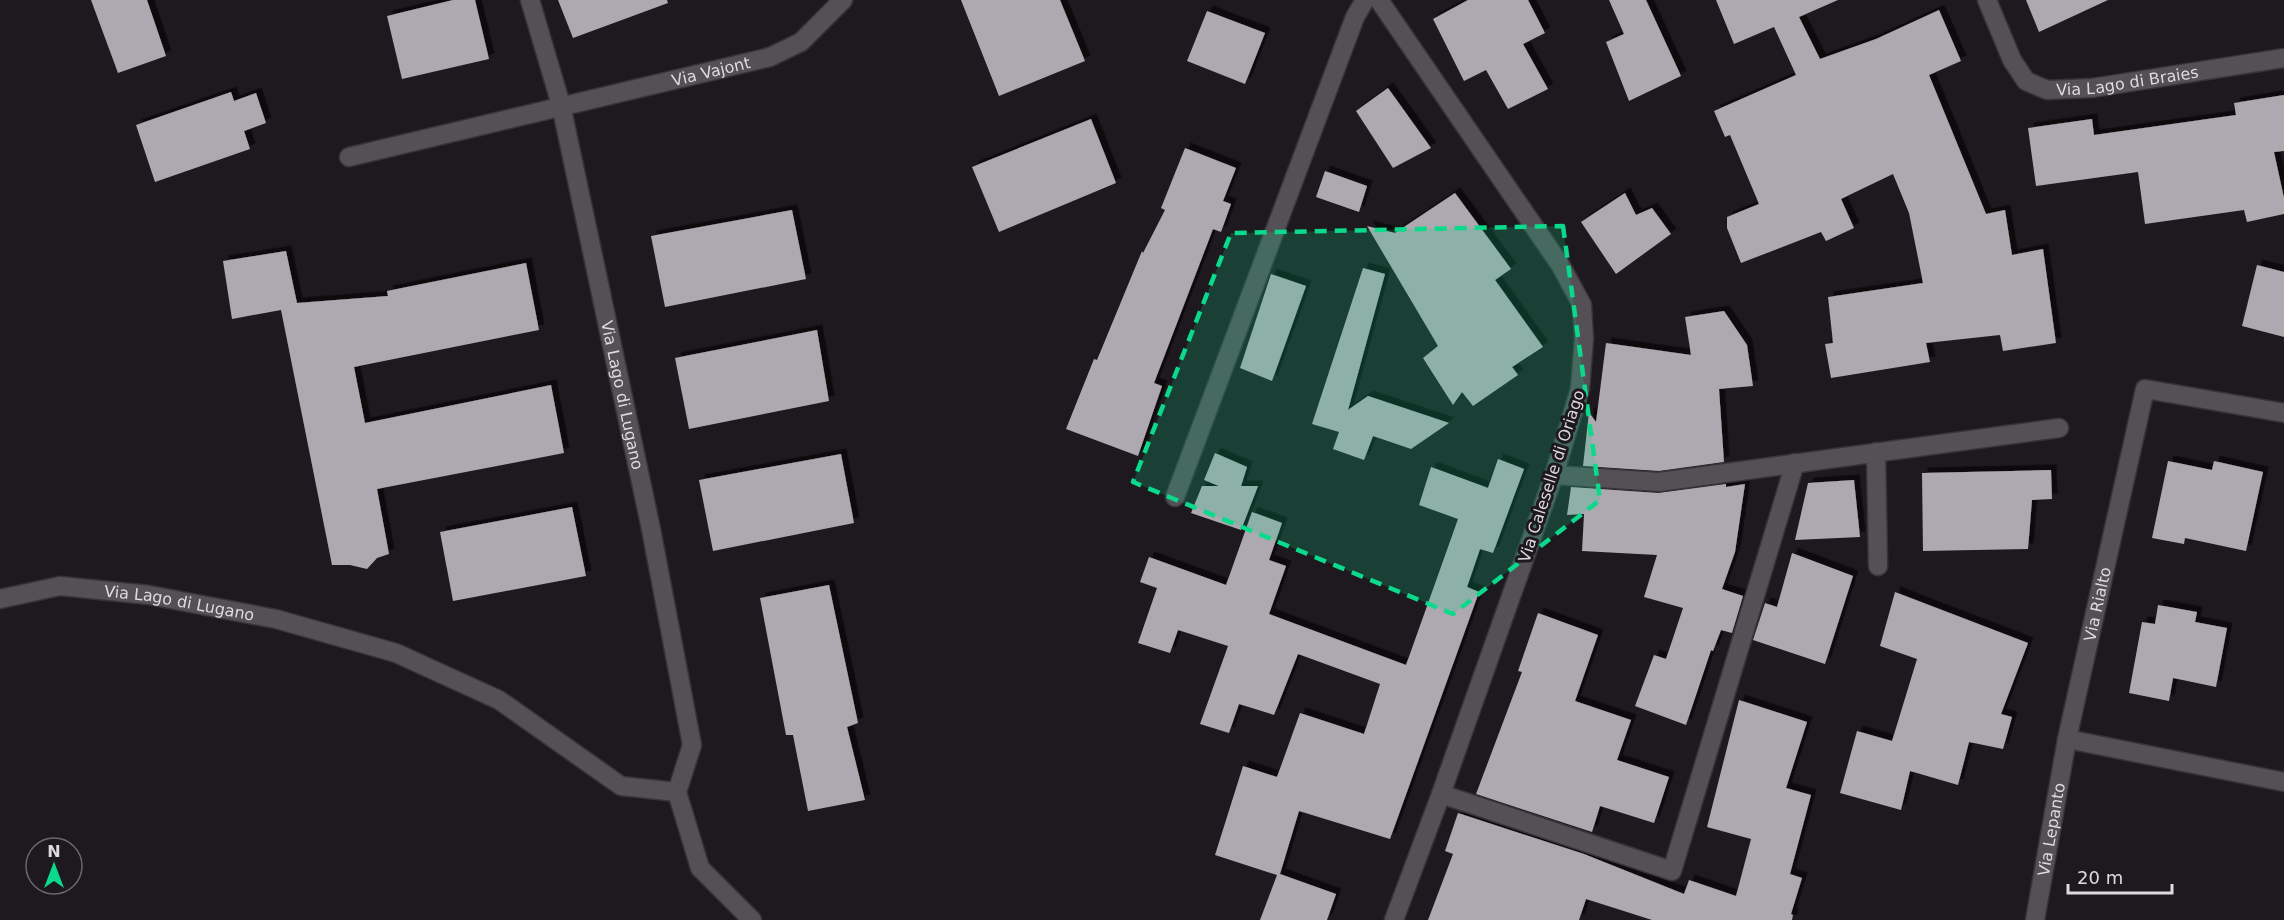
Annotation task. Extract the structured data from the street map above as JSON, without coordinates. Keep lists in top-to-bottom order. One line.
{"streets":{"street":["Via Vajont","Via Lago di Braies","Via Lago di Lugano","Via Caleselle di Oriago","Via Rialto","Via Lepanto"]},"crossings":[["Via Vajont","Via Lago di Lugano"],["Via Rialto","Via Lepanto"]],"scale_bar":"20 m","north":"top"}
